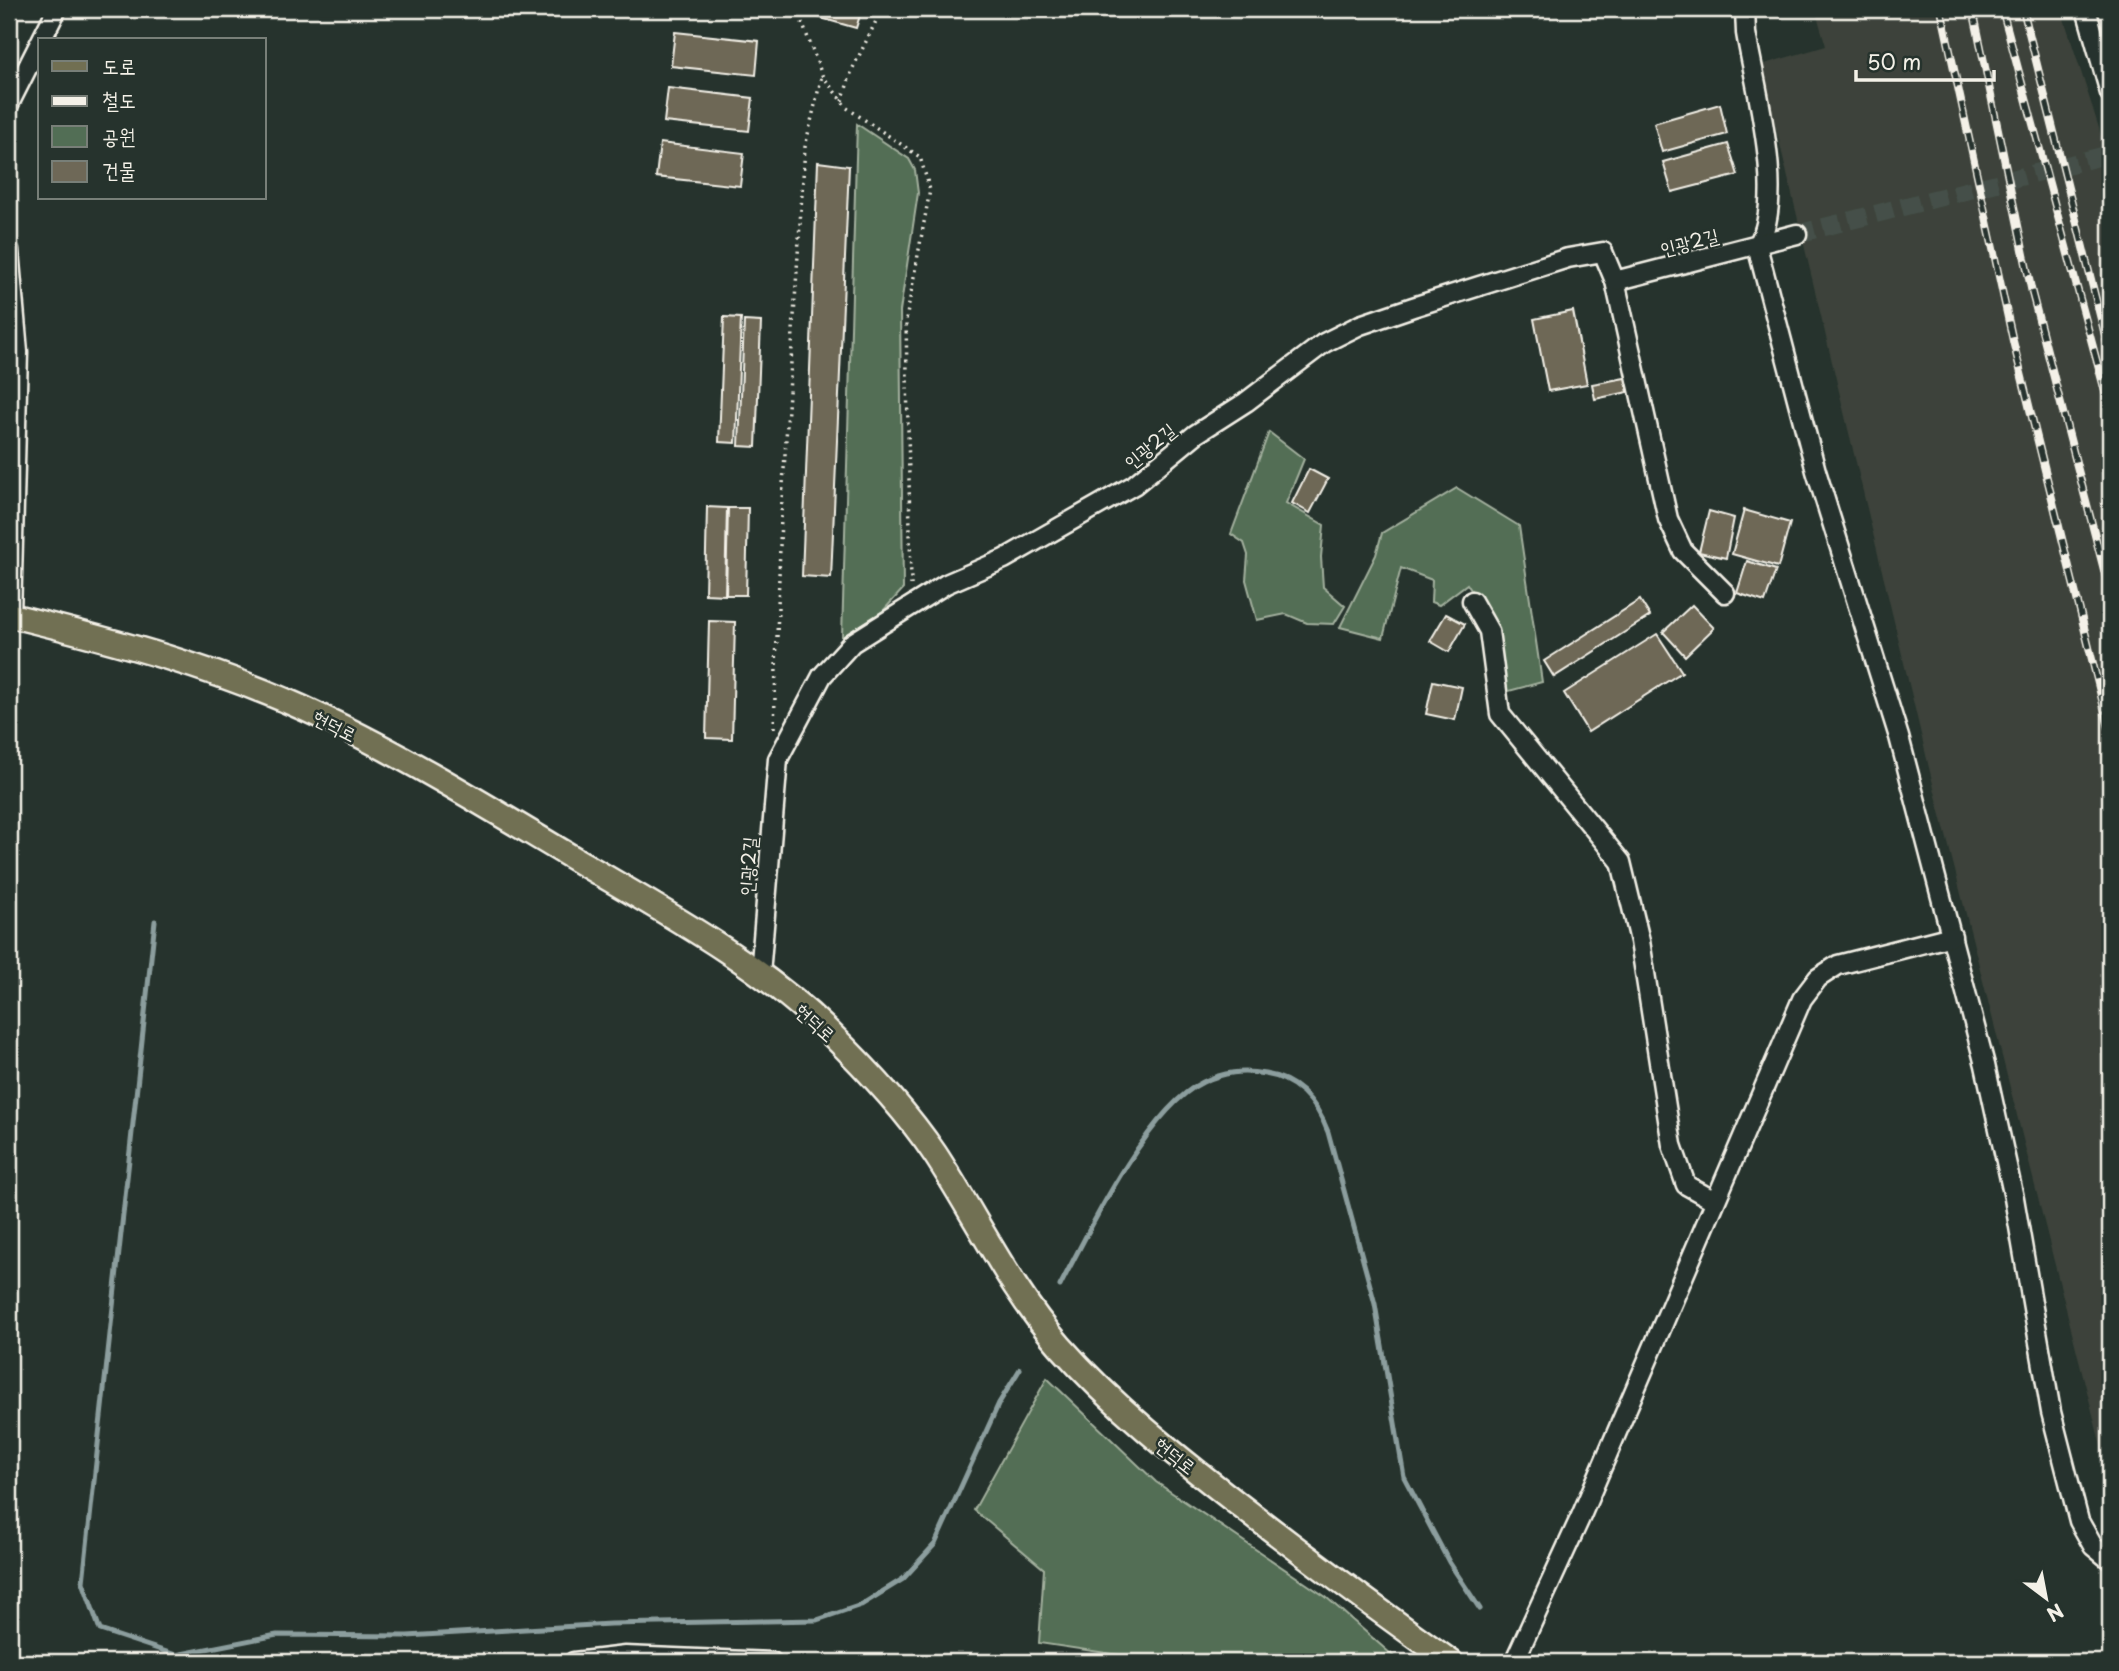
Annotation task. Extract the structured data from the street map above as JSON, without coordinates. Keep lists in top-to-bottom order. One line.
{"streets":{"main road":["현덕로"],"street":["인광2길"]},"crossings":[["인광2길","현덕로"]],"legend":["도로","철도","공원","건물"],"scale_bar":"50 m","north":"bottom right"}
